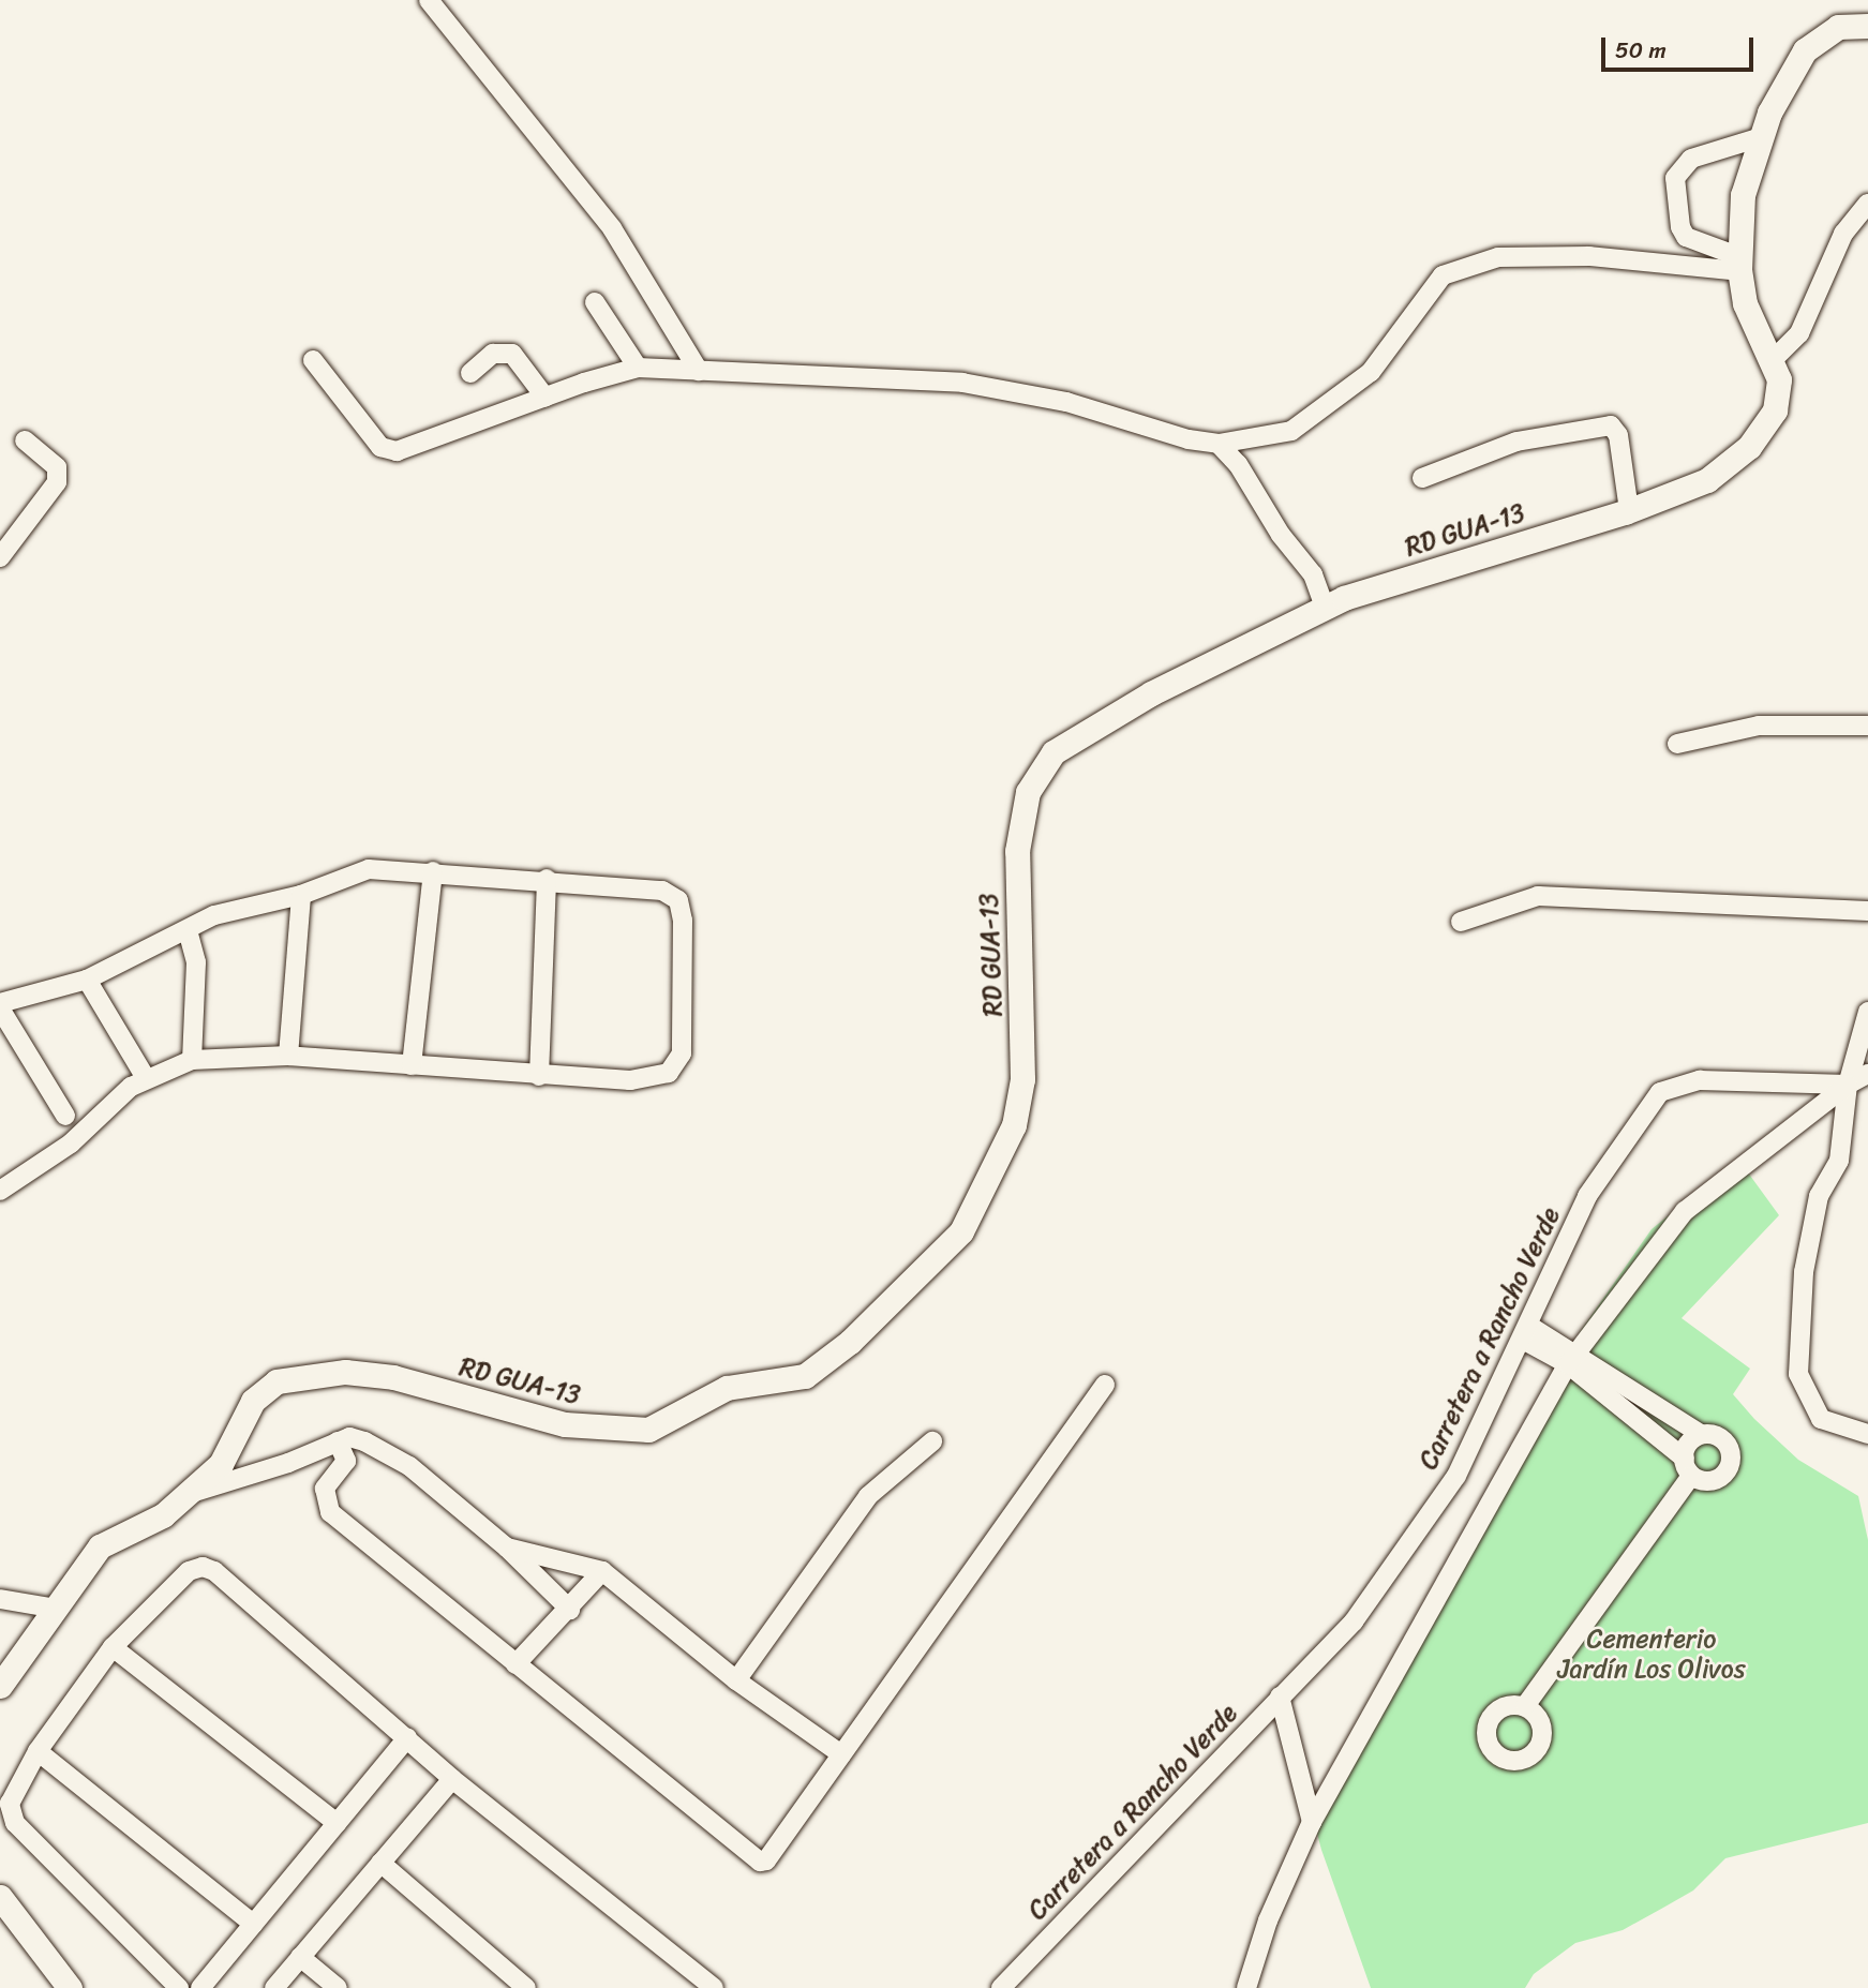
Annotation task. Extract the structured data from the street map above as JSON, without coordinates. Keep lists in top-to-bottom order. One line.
{"streets":{"main road":["RD GUA-13"],"street":["Carretera a Rancho Verde"]},"parks":["Cementerio Jardín Los Olivos"],"scale_bar":"50 m"}
